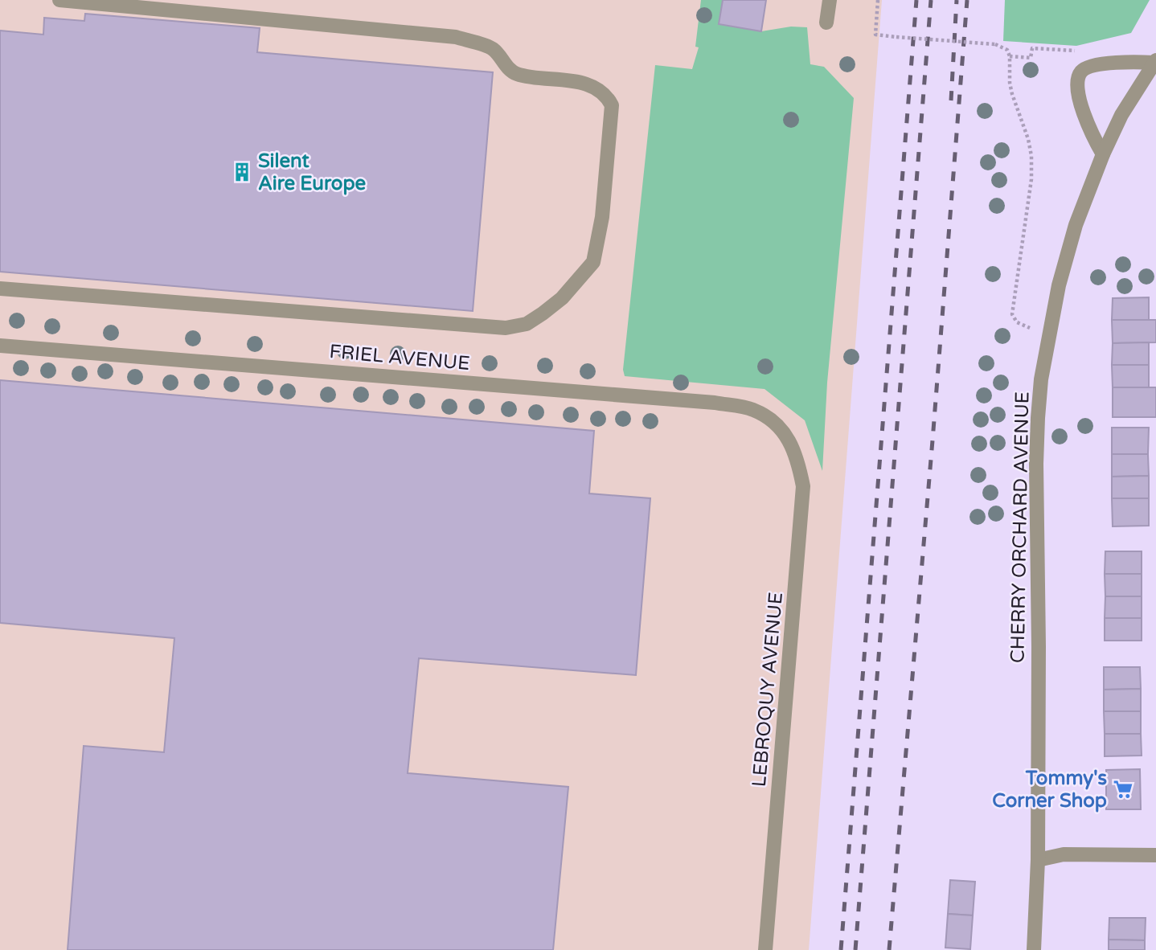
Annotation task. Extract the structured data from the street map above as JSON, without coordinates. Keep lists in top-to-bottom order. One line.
{"streets":{"street":["FRIEL AVENUE","CHERRY ORCHARD AVENUE","LEBROQUY AVENUE"]},"crossings":[["FRIEL AVENUE","LEBROQUY AVENUE"]],"places":{"building":["Silent Aire Europe"],"supermarket":["Tommy's Corner Shop"]}}
